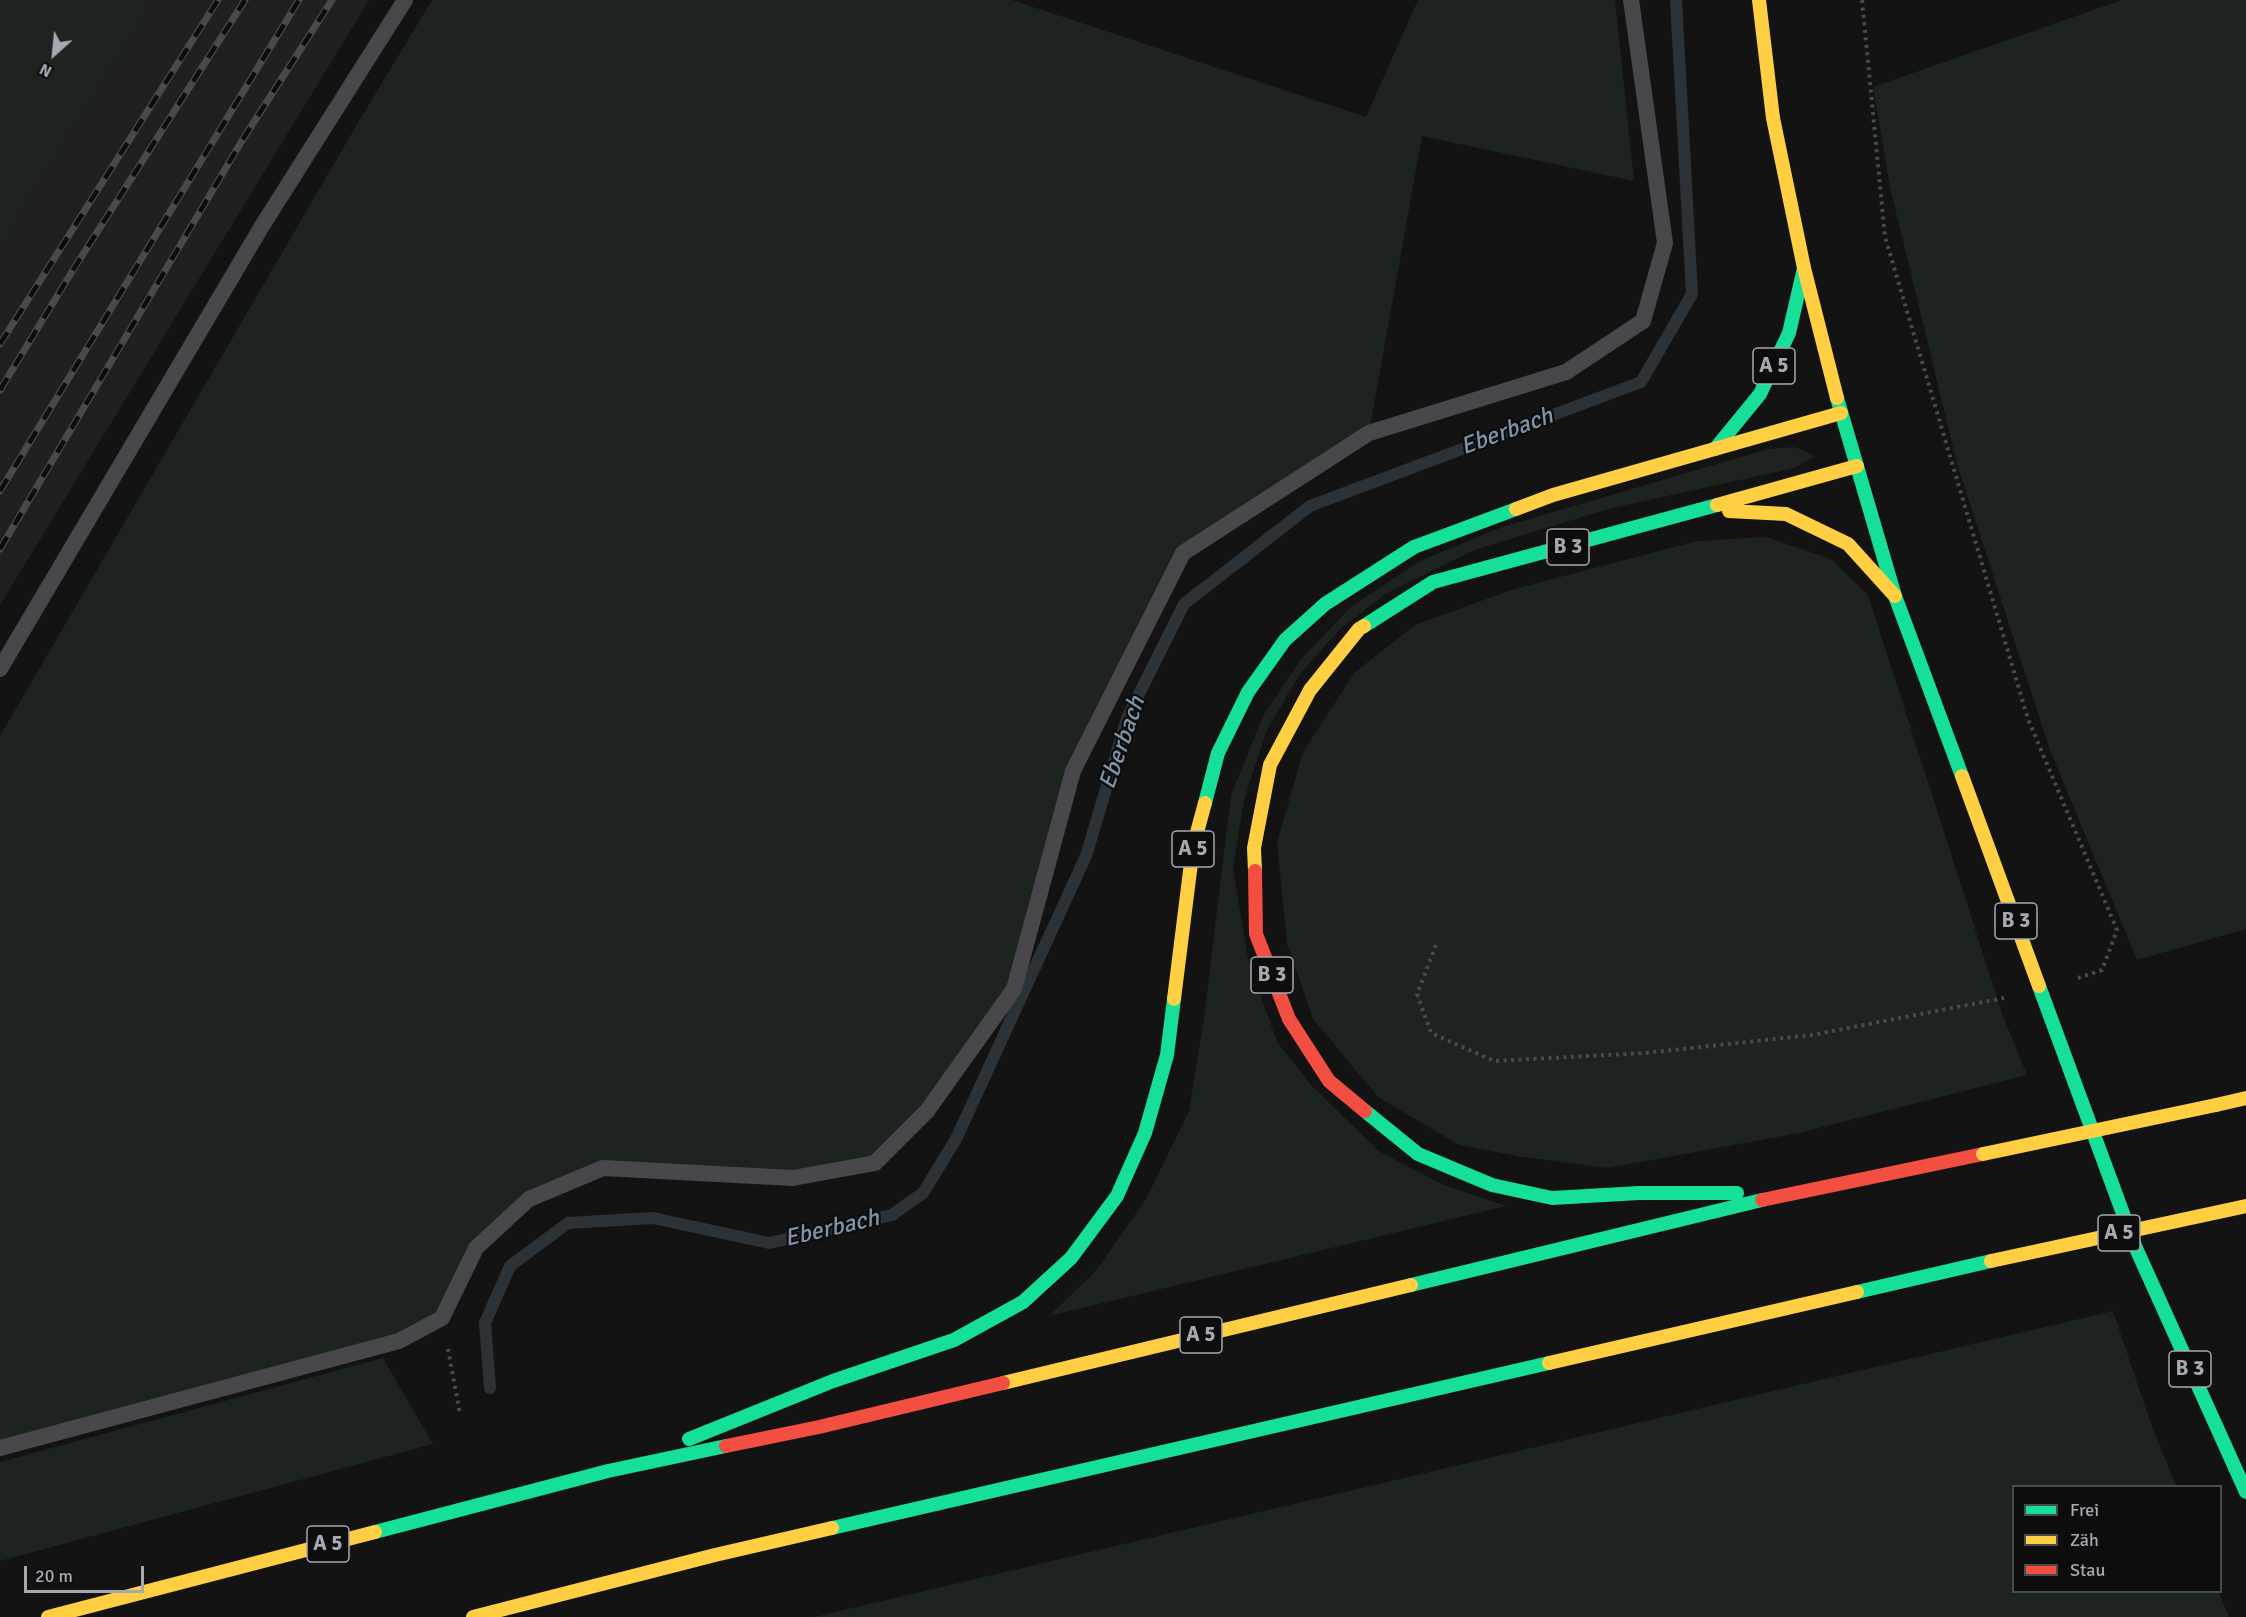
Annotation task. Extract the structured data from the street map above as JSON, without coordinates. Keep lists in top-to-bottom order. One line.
{"streets":{"main road":["A 5","B 3"]},"crossings":[["A 5","B 3"]],"water":["Eberbach"],"legend":["Frei","Zäh","Stau"],"scale_bar":"20 m","north":"bottom left"}
